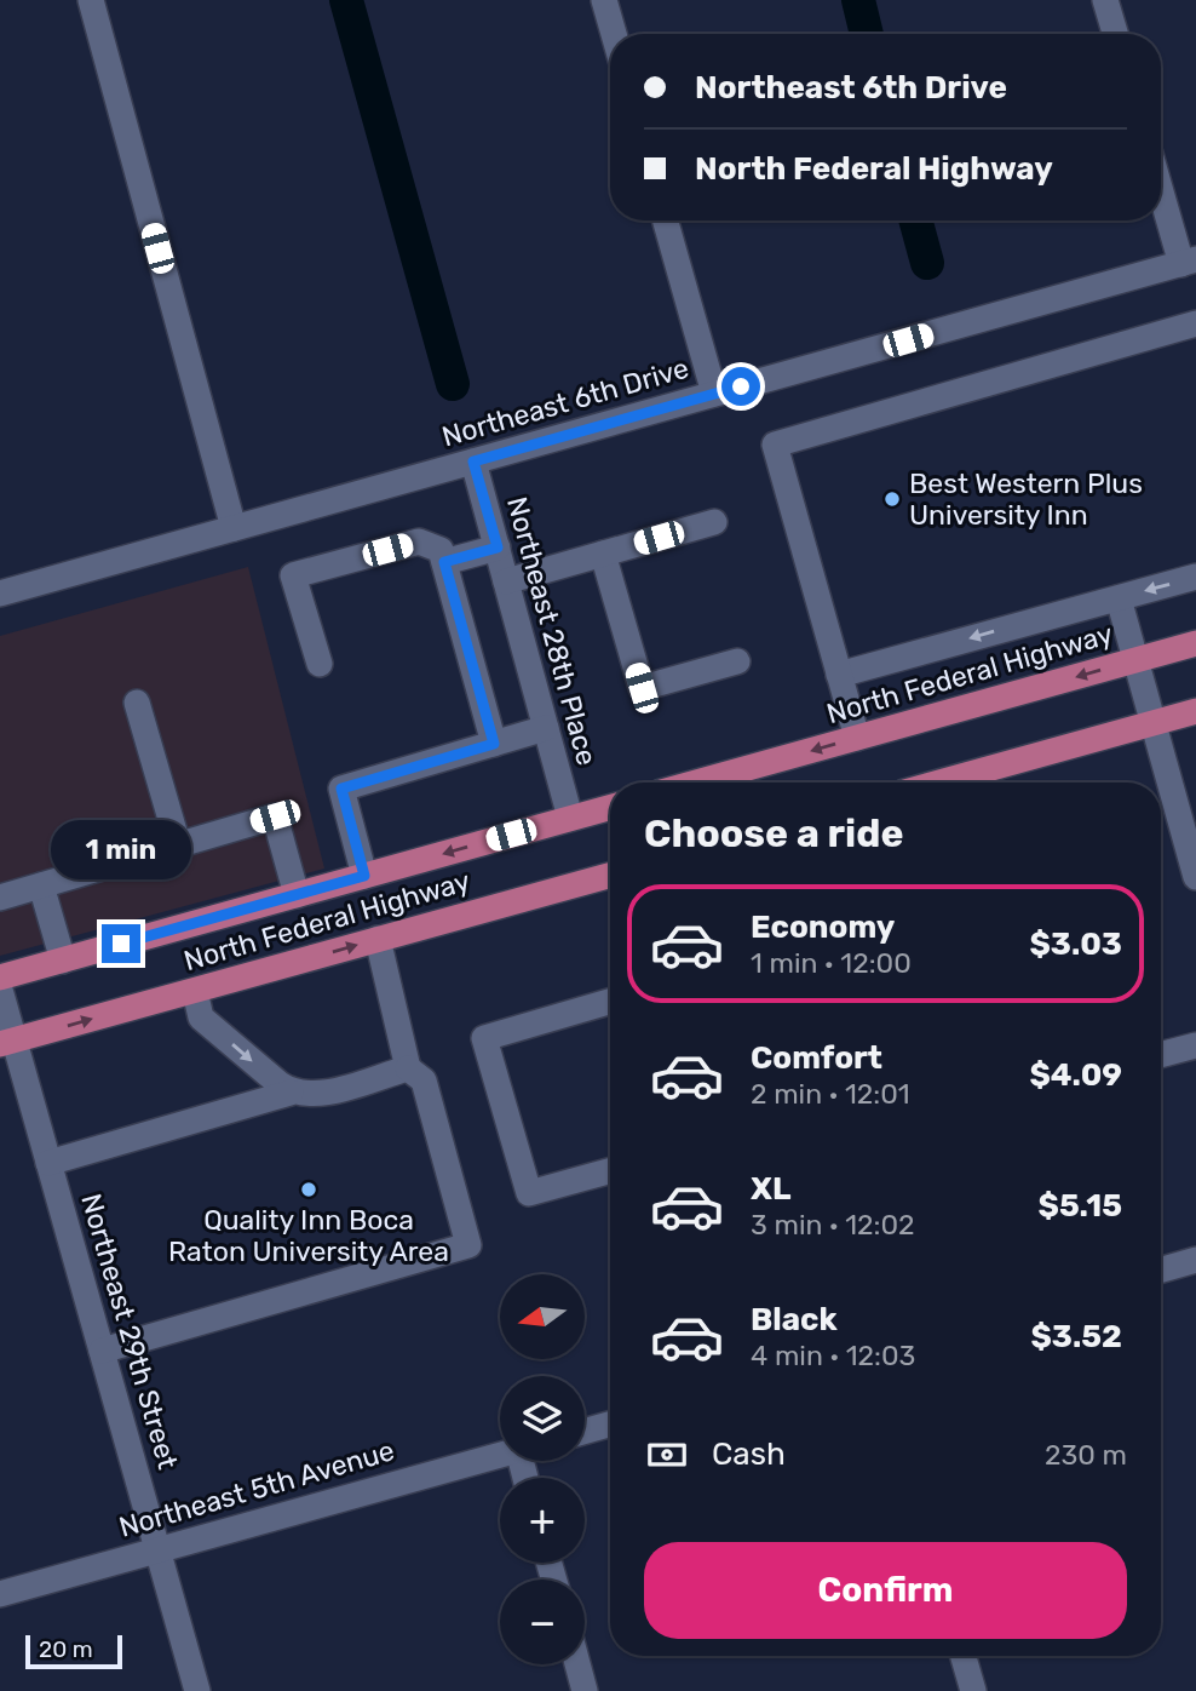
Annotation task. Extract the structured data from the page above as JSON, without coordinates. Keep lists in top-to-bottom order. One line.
{"streets":{"main road":["North Federal Highway"],"street":["Northeast 6th Drive","Northeast 28th Place","Northeast 29th Street","Northeast 5th Avenue"]},"crossings":[["Northeast 6th Drive","Northeast 28th Place"],["Northeast 28th Place","North Federal Highway"],["North Federal Highway","Northeast 29th Street"],["Northeast 29th Street","Northeast 5th Avenue"]],"places":["Best Western Plus University Inn","Quality Inn Boca Raton University Area"],"scale_bar":"20 m","north":"left","page":{"banner":["Northeast 6th Drive","North Federal Highway"],"heading":"Choose a ride","bubble":"1 min","list":[{"name":"Economy","note":"1 min · 12:00","value":"$3.03"},{"name":"Comfort","note":"2 min · 12:01","value":"$4.09"},{"name":"XL","note":"3 min · 12:02","value":"$5.15"},{"name":"Black","note":"4 min · 12:03","value":"$3.52"}],"map_buttons":["+","−"],"pay":["Cash","230 m"],"buttons":"Confirm","scale":"20 m"}}
